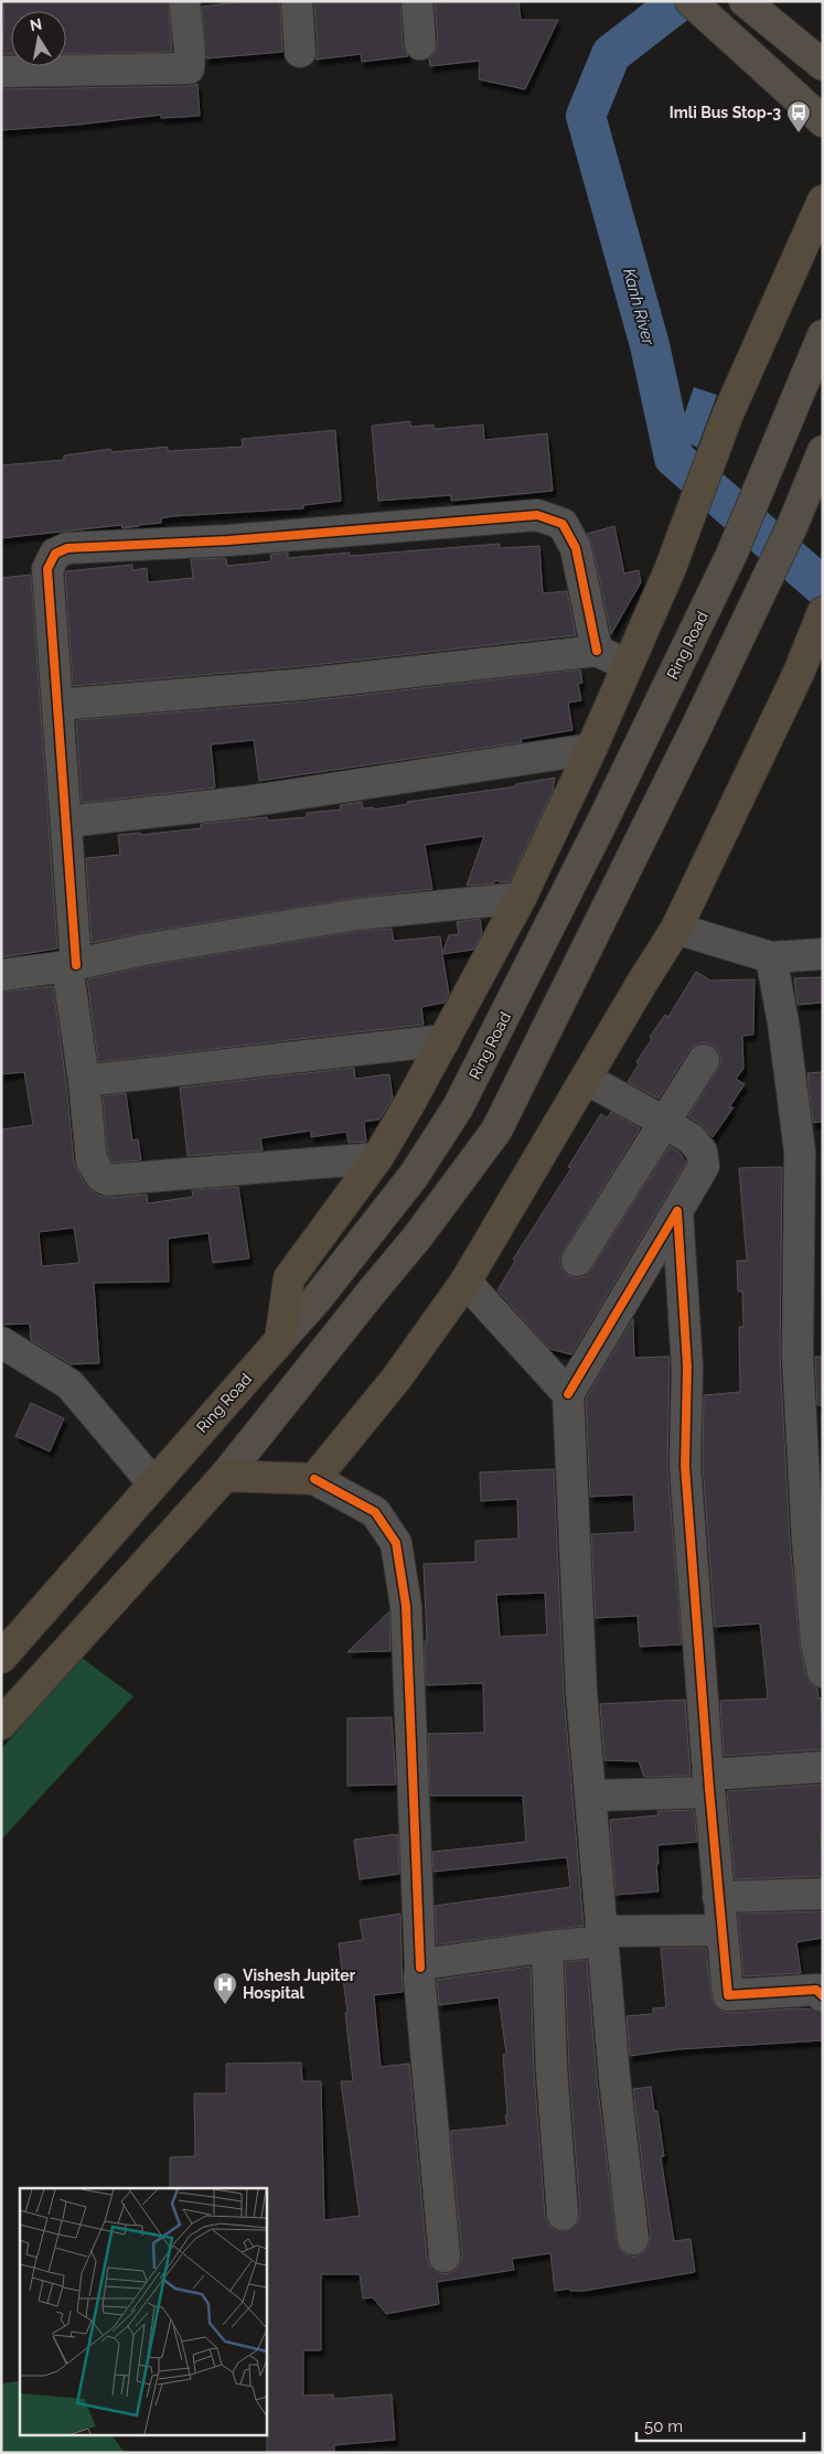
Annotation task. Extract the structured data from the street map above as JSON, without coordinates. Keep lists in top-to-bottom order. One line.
{"streets":{"highway":["Ring Road"]},"water":["Kanh River"],"places":{"bus stop":["Imli Bus Stop-3"],"hospital":["Vishesh Jupiter Hospital"]},"scale_bar":"50 m","north":"top"}
